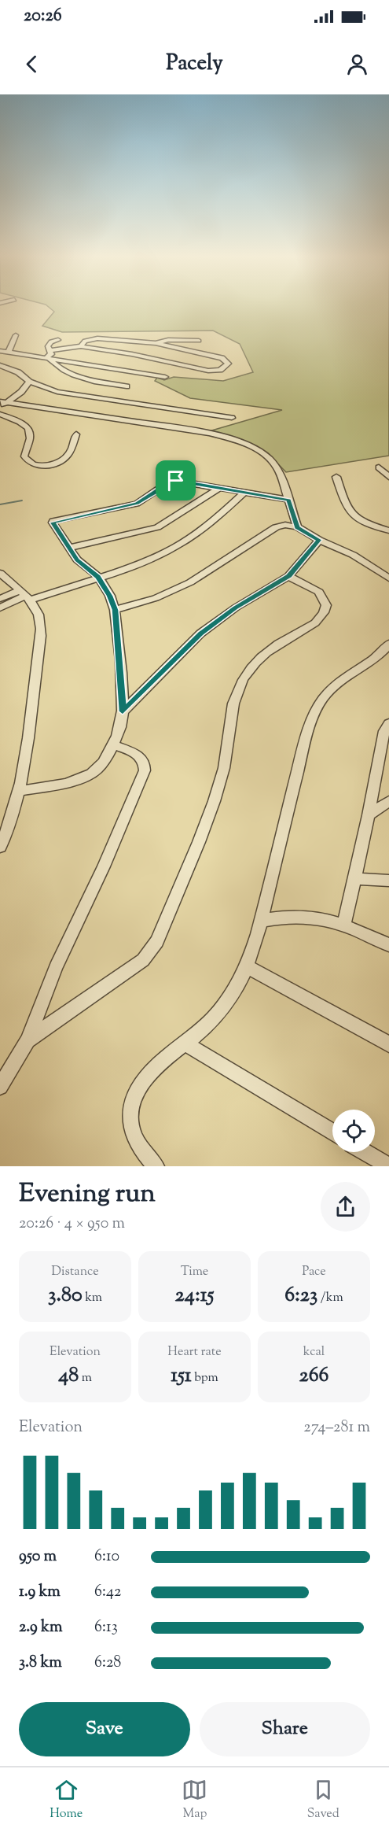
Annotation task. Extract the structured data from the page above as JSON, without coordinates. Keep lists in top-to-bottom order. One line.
{"page":{"status":"20:26","header":"Pacely","heading":["Evening run","20:26 · 4 × 950 m"],"stats":[["Distance","3.80 km"],["Time","24:15"],["Pace","6:23 /km"],["Elevation","48 m"],["Heart rate","151 bpm"],["kcal","266"]],"chart":["Elevation","274–281 m"],"list":[{"name":"950 m","note":"6:10"},{"name":"1.9 km","note":"6:42"},{"name":"2.9 km","note":"6:13"},{"name":"3.8 km","note":"6:28"}],"buttons":["Save","Share"],"tabs":["Home","Map","Saved"]}}
